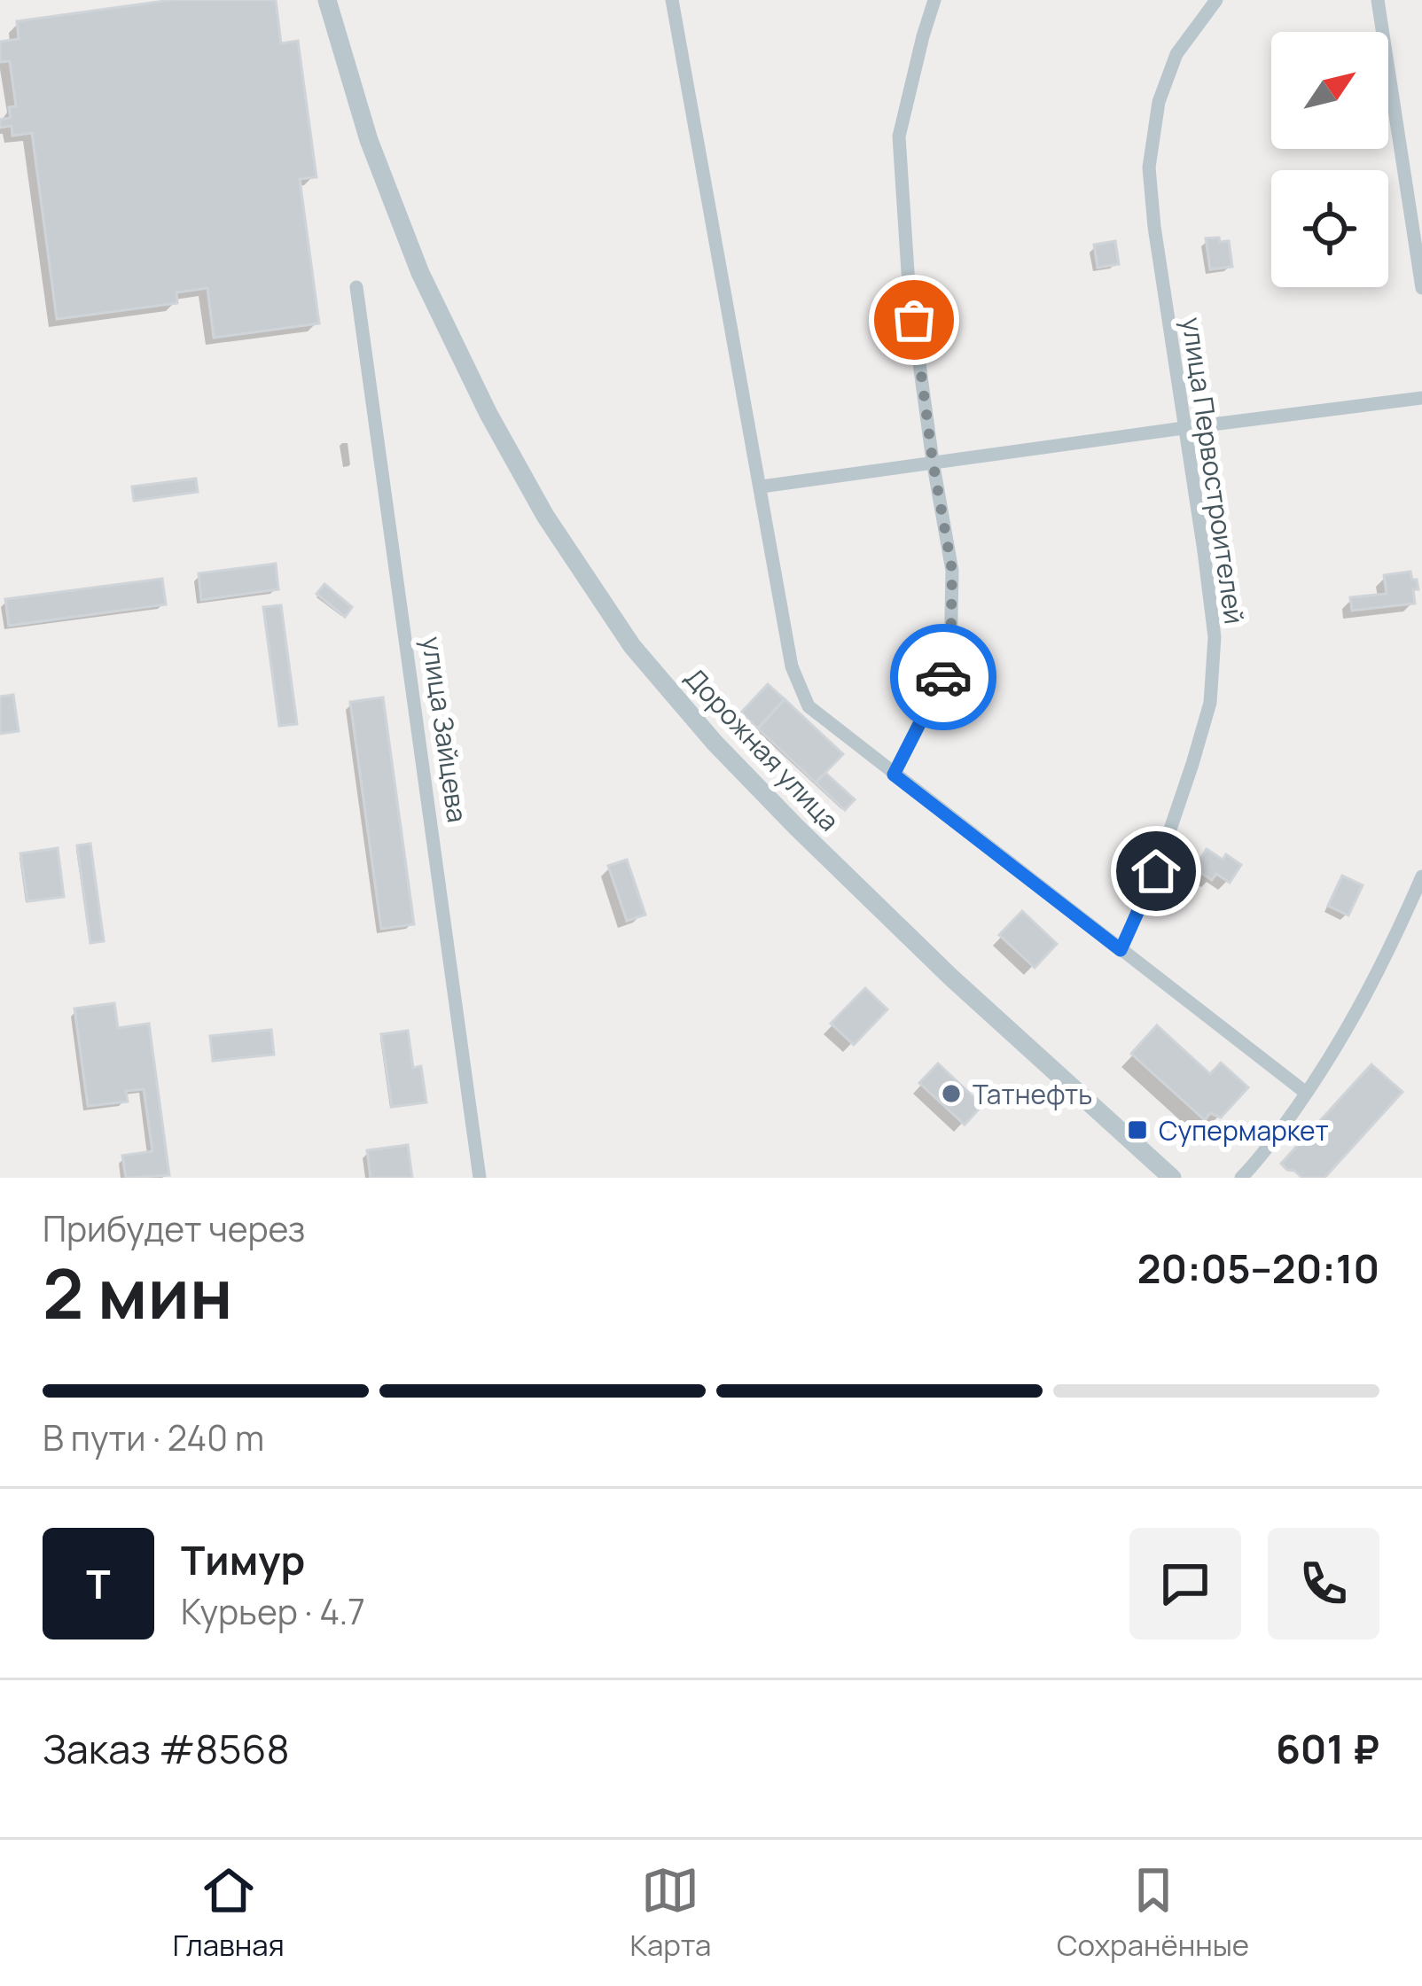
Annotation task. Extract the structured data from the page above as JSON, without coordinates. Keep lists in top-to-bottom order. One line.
{"streets":{"street":["улица Первостроителей","улица Зайцева","Дорожная улица"]},"places":{"other":["Татнефть"],"transit":["Супермаркет"]},"north":"top right","page":{"heading":["2 мин","Прибудет через","20:05–20:10"],"panel":["Тимур","Курьер · 4.7","Заказ #8568","601 ₽"],"bar":"В пути · 240 m","round":"Т","tabs":["Главная","Карта","Сохранённые"]}}
